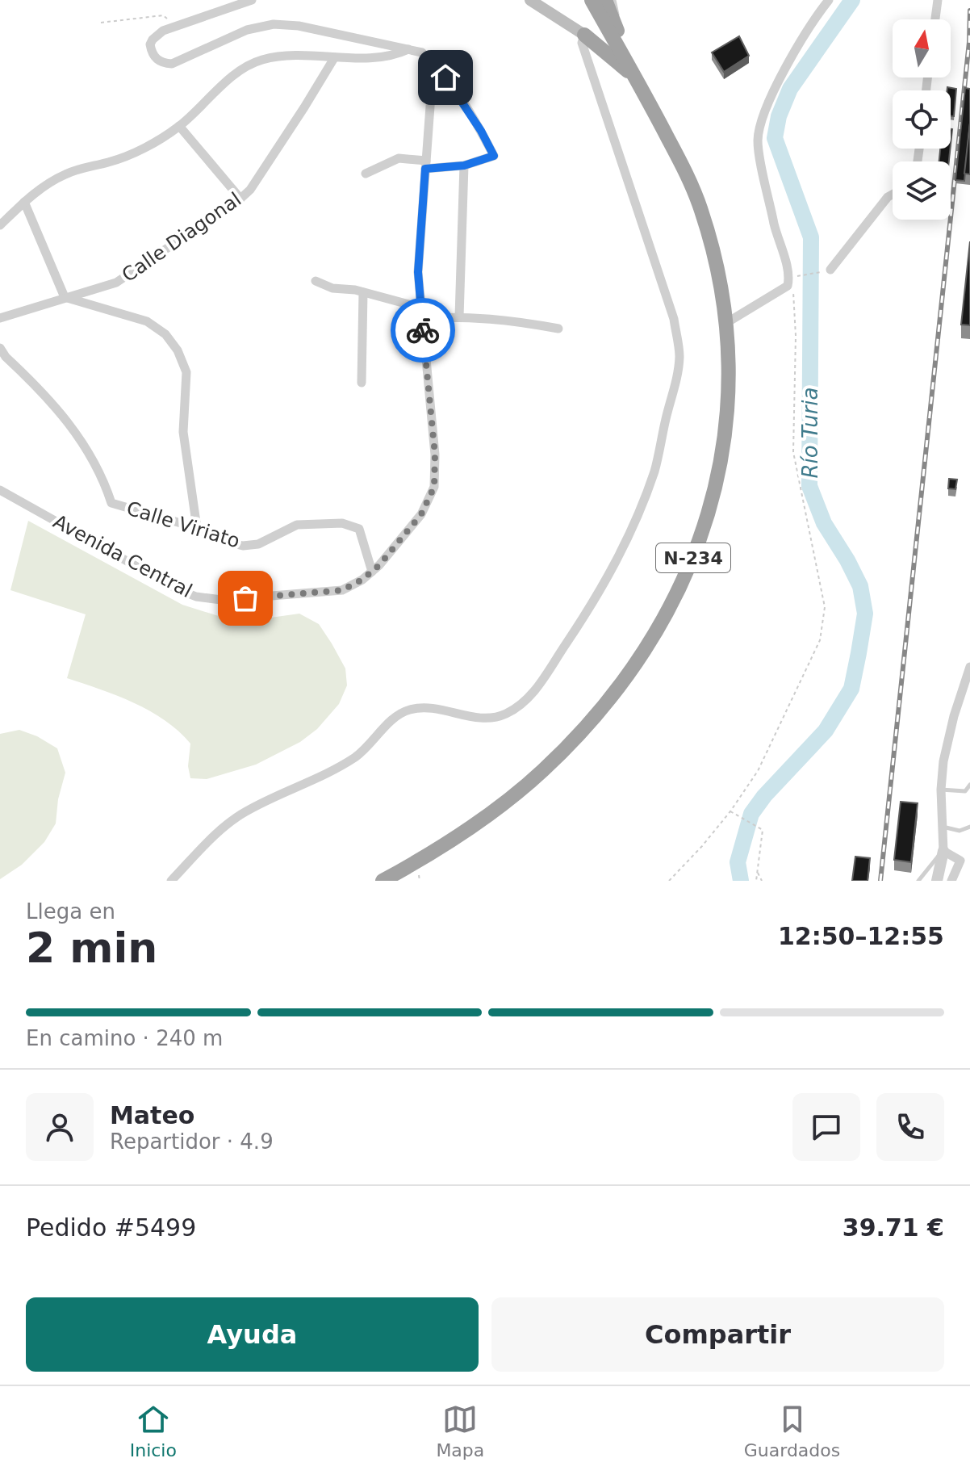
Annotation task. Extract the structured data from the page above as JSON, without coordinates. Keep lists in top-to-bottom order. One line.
{"streets":{"highway":["N-234"],"street":["Calle Diagonal","Calle Viriato","Avenida Central"]},"crossings":[["Calle Viriato","Avenida Central"]],"water":["Río Turia"],"north":"top","page":{"heading":["2 min","Llega en","12:50–12:55"],"panel":["Mateo","Repartidor · 4.9","Pedido #5499","39.71 €"],"bar":"En camino · 240 m","buttons":["Ayuda","Compartir"],"tabs":["Inicio","Mapa","Guardados"]}}
